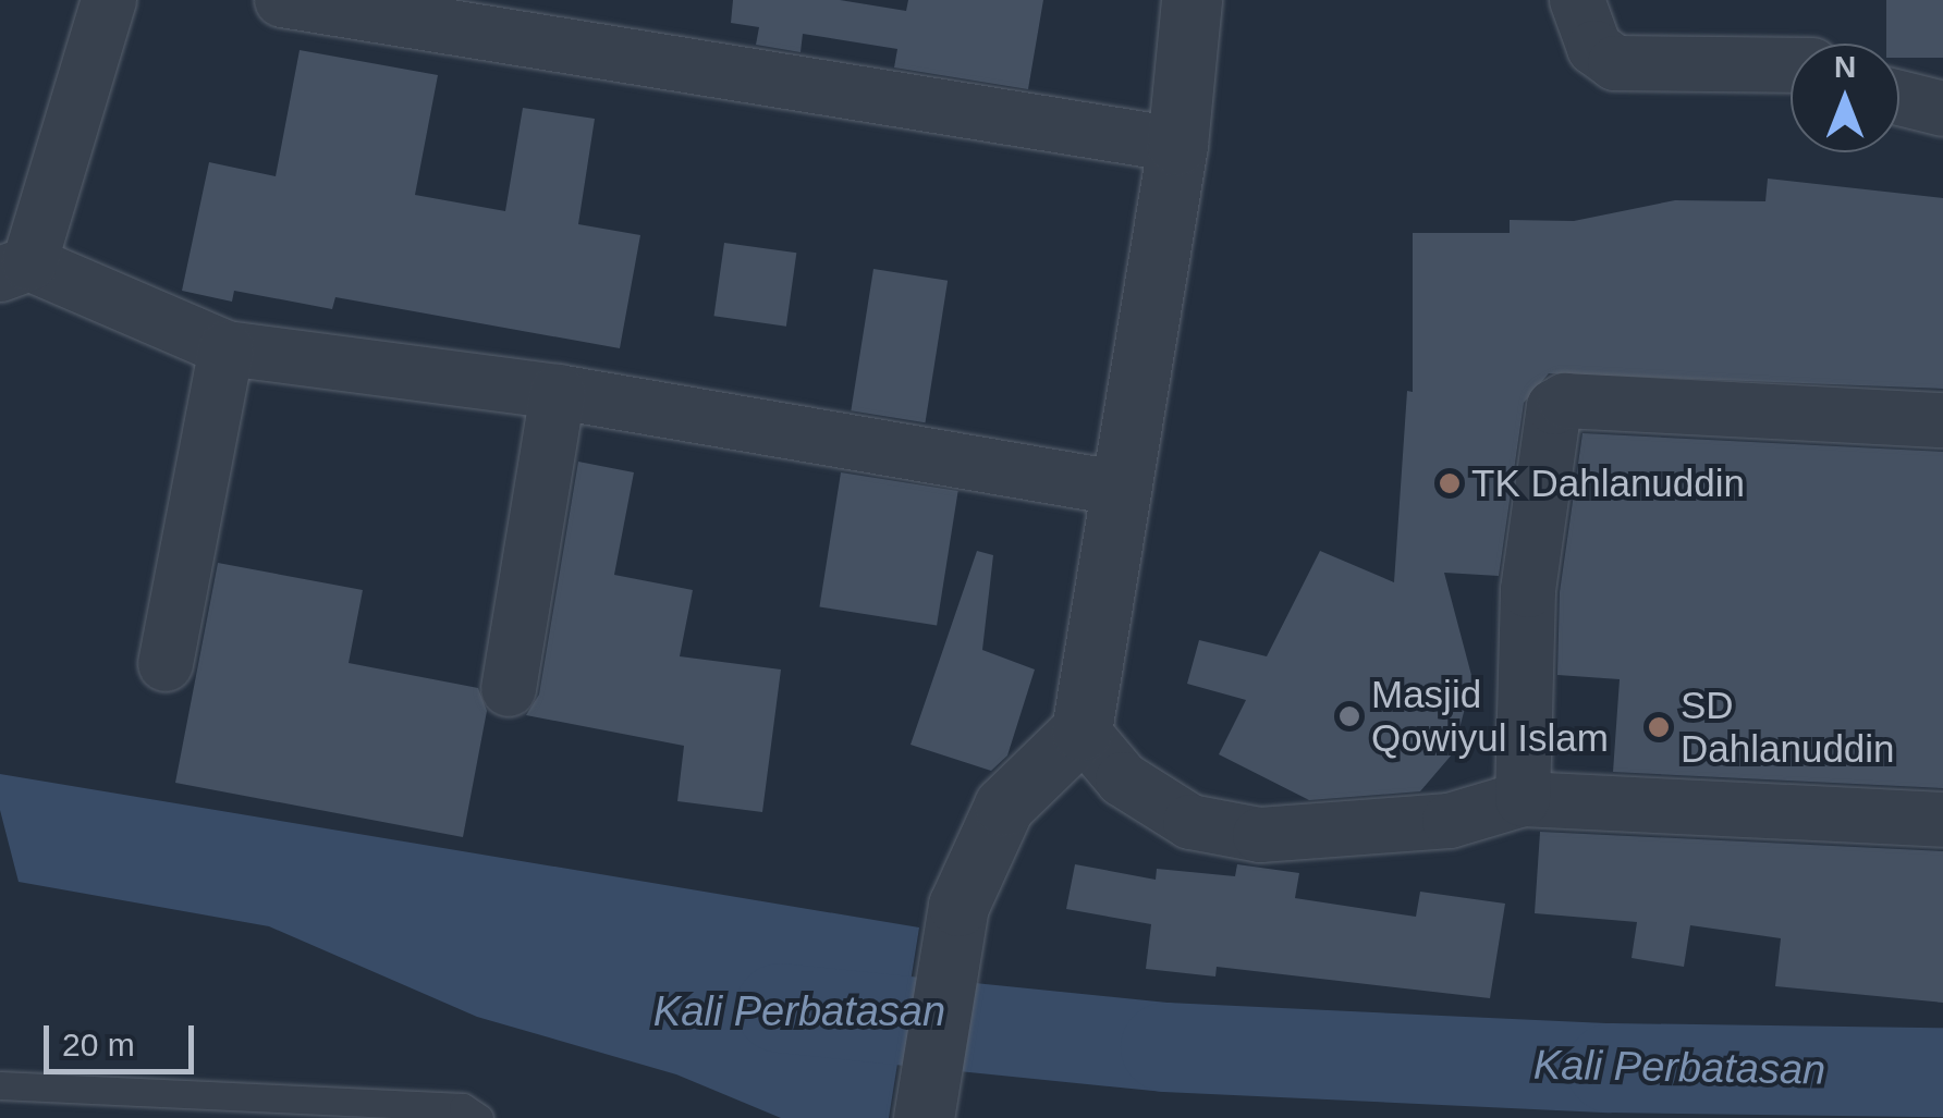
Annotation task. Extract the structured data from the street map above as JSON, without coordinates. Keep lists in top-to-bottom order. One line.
{"water":["Kali Perbatasan"],"places":["TK Dahlanuddin","Masjid Qowiyul Islam","SD Dahlanuddin"],"scale_bar":"20 m","north":"top"}
